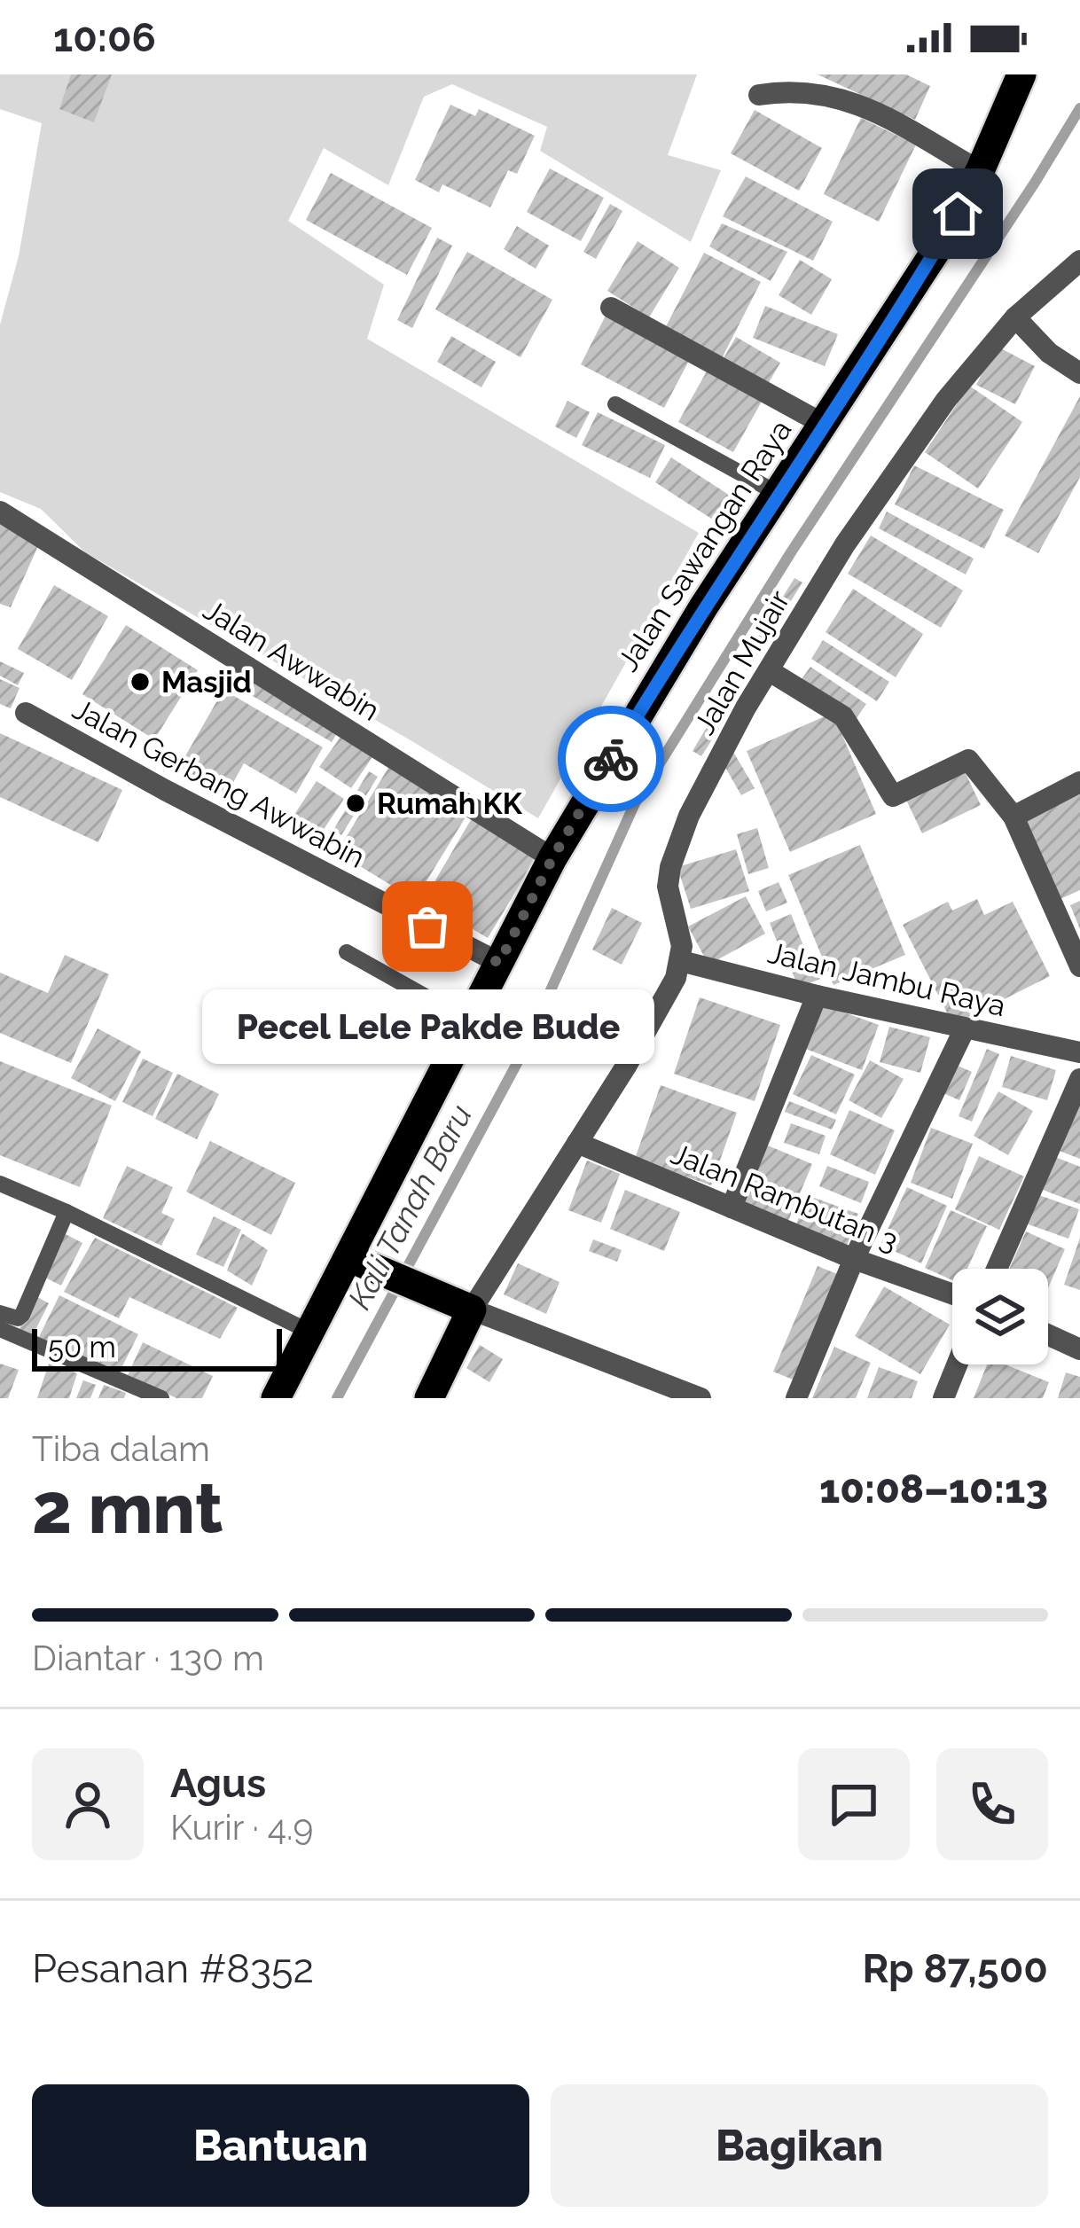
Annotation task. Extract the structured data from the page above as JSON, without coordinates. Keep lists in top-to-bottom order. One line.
{"streets":{"highway":["Jalan Sawangan Raya"],"street":["Jalan Awwabin","Jalan Mujair","Jalan Gerbang Awwabin","Jalan Jambu Raya","Jalan Rambutan 3"]},"crossings":[["Jalan Sawangan Raya","Jalan Awwabin"],["Jalan Sawangan Raya","Jalan Gerbang Awwabin"],["Jalan Mujair","Jalan Jambu Raya"]],"water":["Kali Tanah Baru"],"places":["Masjid","Rumah KK","Pecel Lele Pakde Bude"],"scale_bar":"50 m","page":{"status":"10:06","bubble":"Pecel Lele Pakde Bude","scale":"50 m","heading":["2 mnt","Tiba dalam","10:08–10:13"],"panel":["Agus","Kurir · 4.9","Pesanan #8352","Rp 87,500"],"bar":"Diantar · 130 m","buttons":["Bantuan","Bagikan"]}}
